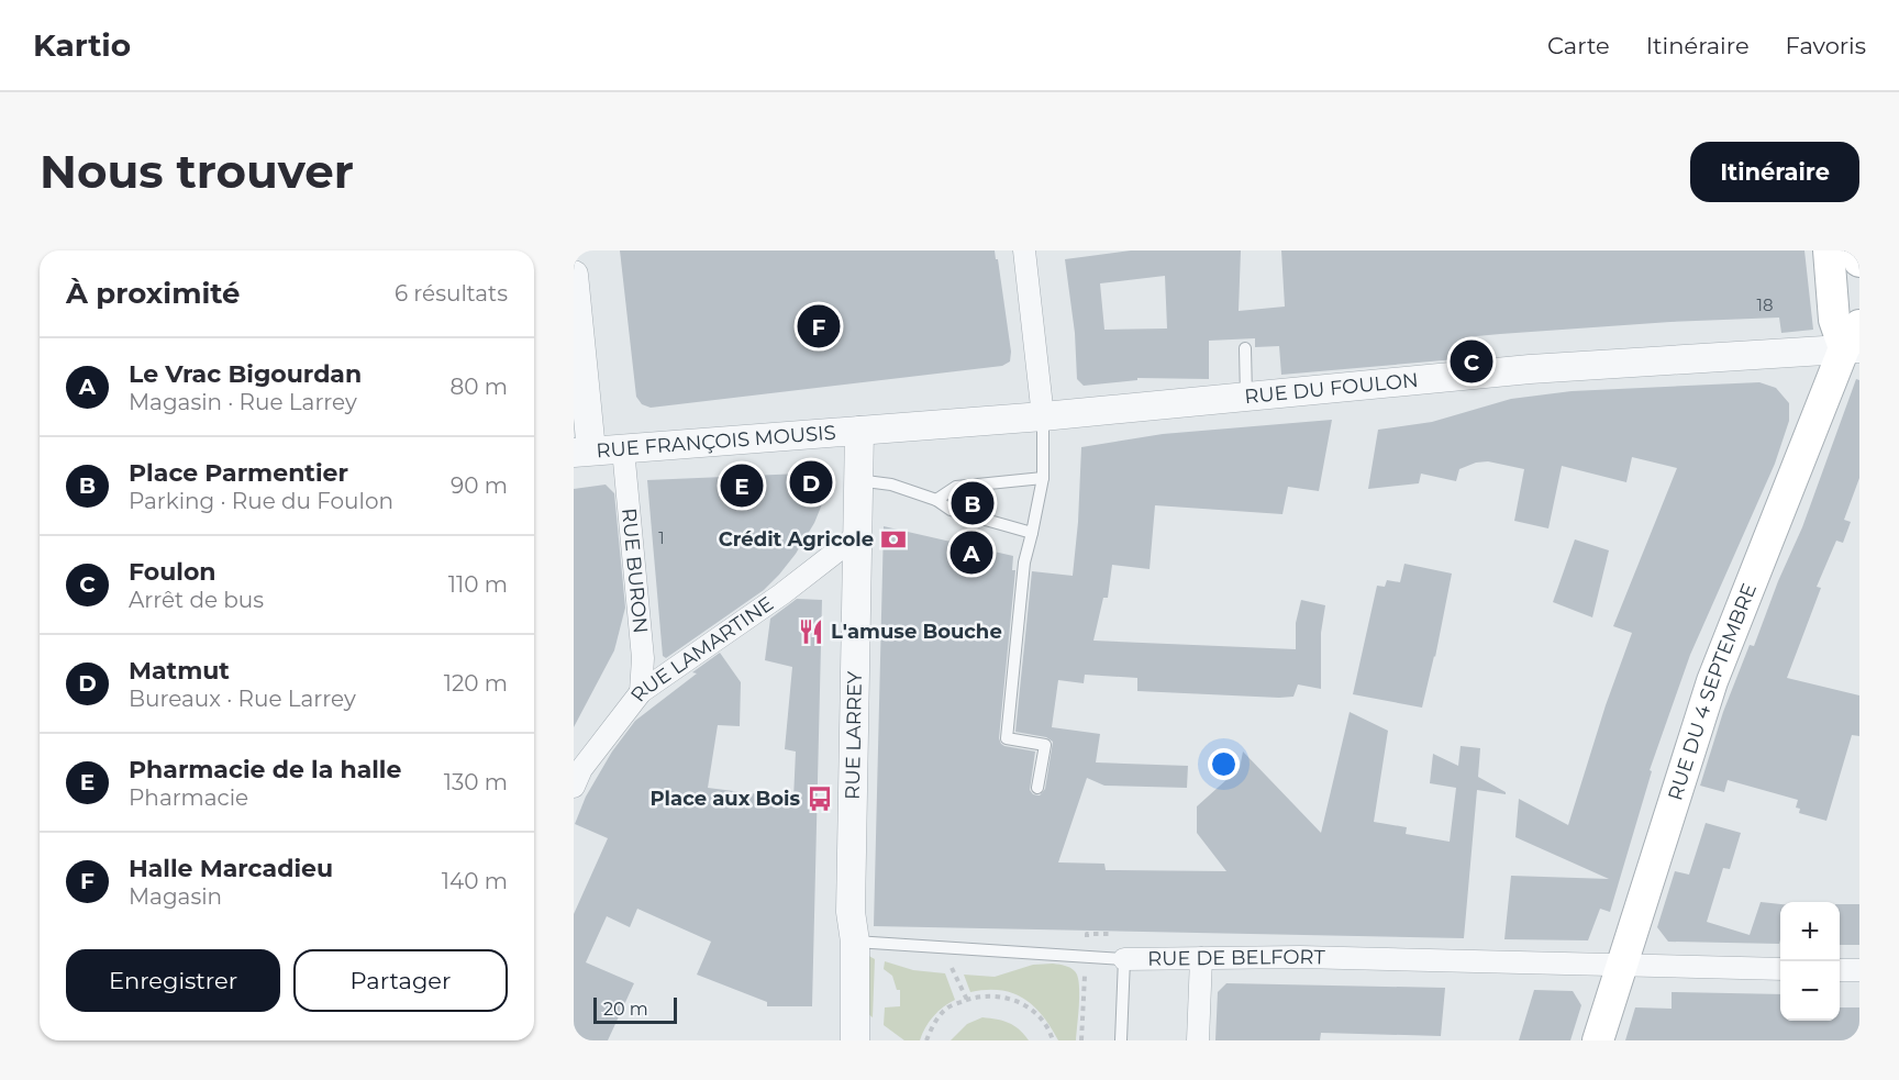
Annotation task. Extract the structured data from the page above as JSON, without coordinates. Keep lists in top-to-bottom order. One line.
{"streets":{"main road":["RUE DU 4 SEPTEMBRE"],"street":["RUE DU FOULON","RUE FRANÇOIS MOUSIS","RUE BURON","RUE LAMARTINE","RUE LARREY","RUE DE BELFORT"]},"crossings":[["RUE DU FOULON","RUE FRANÇOIS MOUSIS"],["RUE DU FOULON","RUE DU 4 SEPTEMBRE"],["RUE DU FOULON","RUE LARREY"],["RUE FRANÇOIS MOUSIS","RUE BURON"],["RUE FRANÇOIS MOUSIS","RUE LARREY"],["RUE BURON","RUE LAMARTINE"],["RUE LAMARTINE","RUE LARREY"],["RUE DU 4 SEPTEMBRE","RUE DE BELFORT"],["RUE LARREY","RUE DE BELFORT"]],"places":{"bank":["Crédit Agricole"],"restaurant":["L'amuse Bouche"],"bus stop":["Place aux Bois"]},"house_numbers":["18","1"],"scale_bar":"20 m","page":{"header":"Kartio","nav":["Carte","Itinéraire","Favoris"],"buttons":["Itinéraire",["Enregistrer","Partager"]],"title":"Nous trouver","heading":["À proximité","6 résultats"],"pins":["F","C","D","E","B","A"],"list":[{"mark":"A","name":"Le Vrac Bigourdan","note":"Magasin · Rue Larrey","value":"80 m"},{"mark":"B","name":"Place Parmentier","note":"Parking · Rue du Foulon","value":"90 m"},{"mark":"C","name":"Foulon","note":"Arrêt de bus","value":"110 m"},{"mark":"D","name":"Matmut","note":"Bureaux · Rue Larrey","value":"120 m"},{"mark":"E","name":"Pharmacie de la halle","note":"Pharmacie","value":"130 m"},{"mark":"F","name":"Halle Marcadieu","note":"Magasin","value":"140 m"}],"map_buttons":["+","−"],"scale":"20 m"}}
